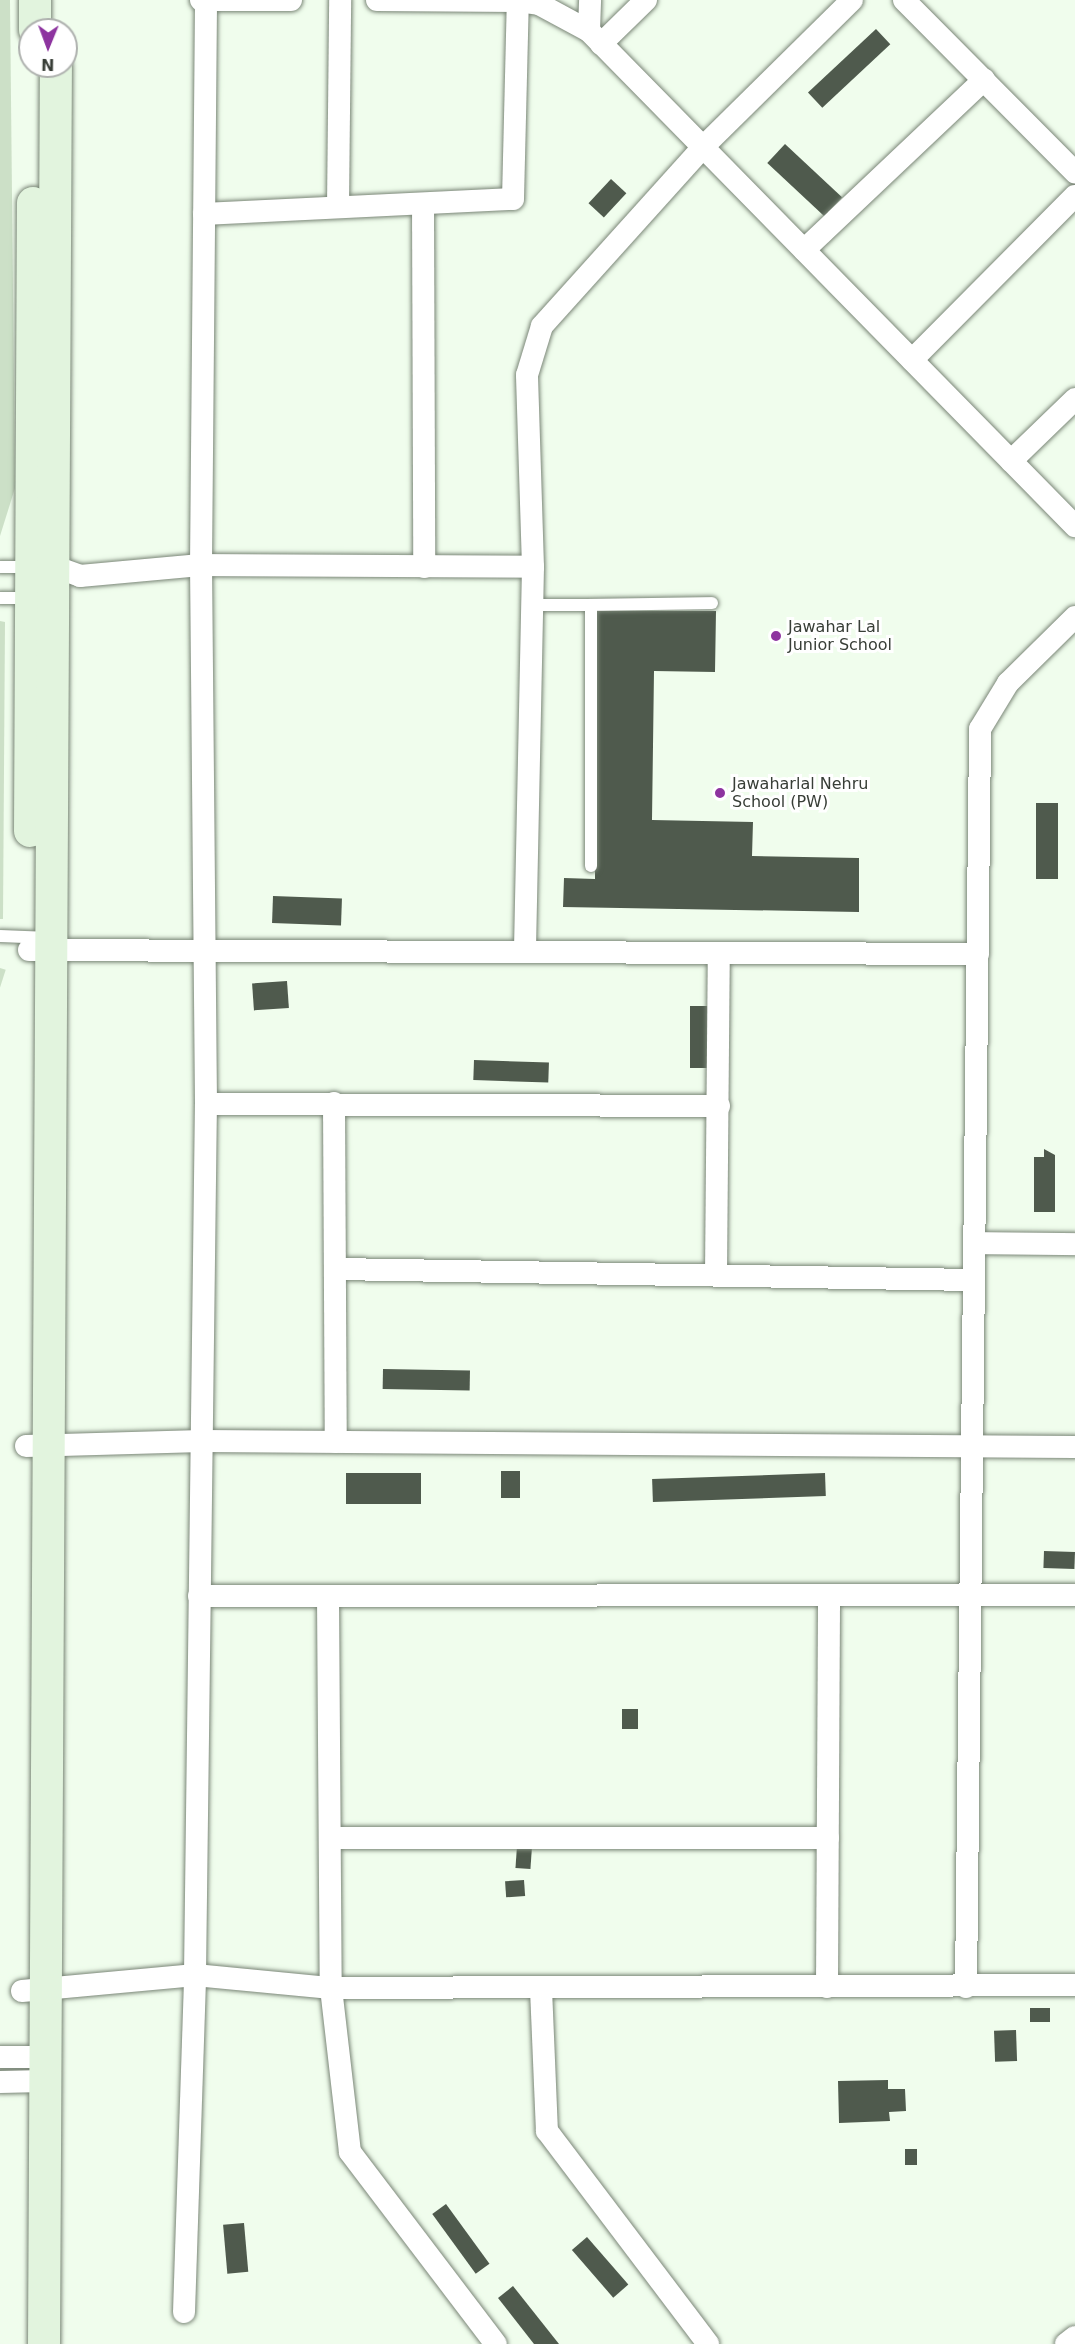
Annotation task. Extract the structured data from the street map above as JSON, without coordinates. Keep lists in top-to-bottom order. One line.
{"places":["Jawahar Lal Junior School","Jawaharlal Nehru School (PW)"],"north":"bottom"}
